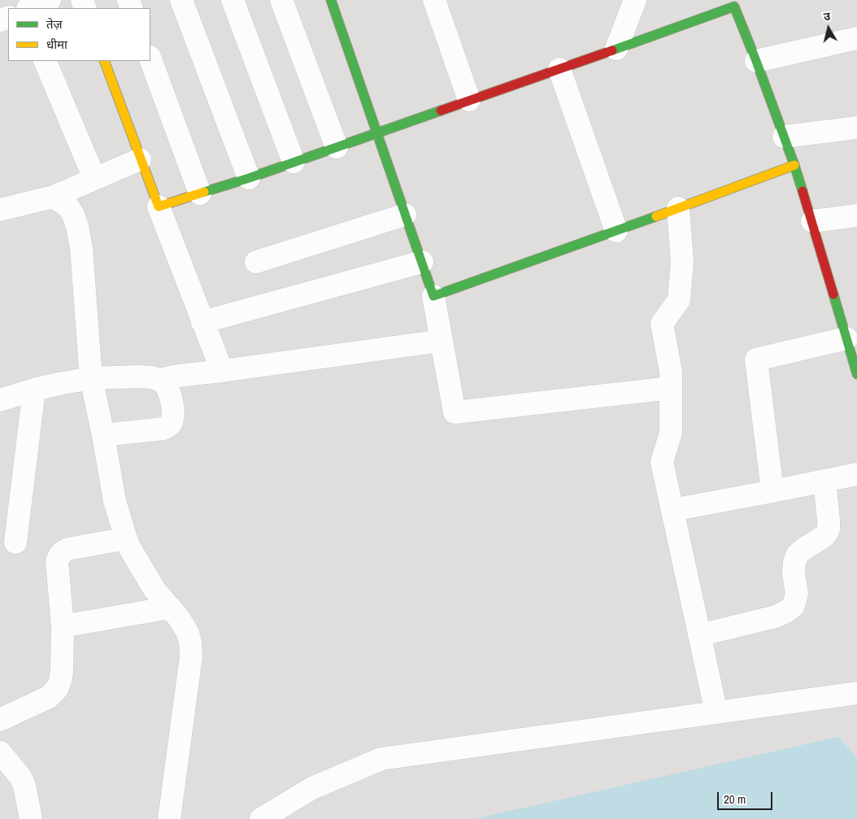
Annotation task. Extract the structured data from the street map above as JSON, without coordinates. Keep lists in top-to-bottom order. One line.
{"legend":["तेज़","धीमा"],"scale_bar":"20 m","north":"top"}
